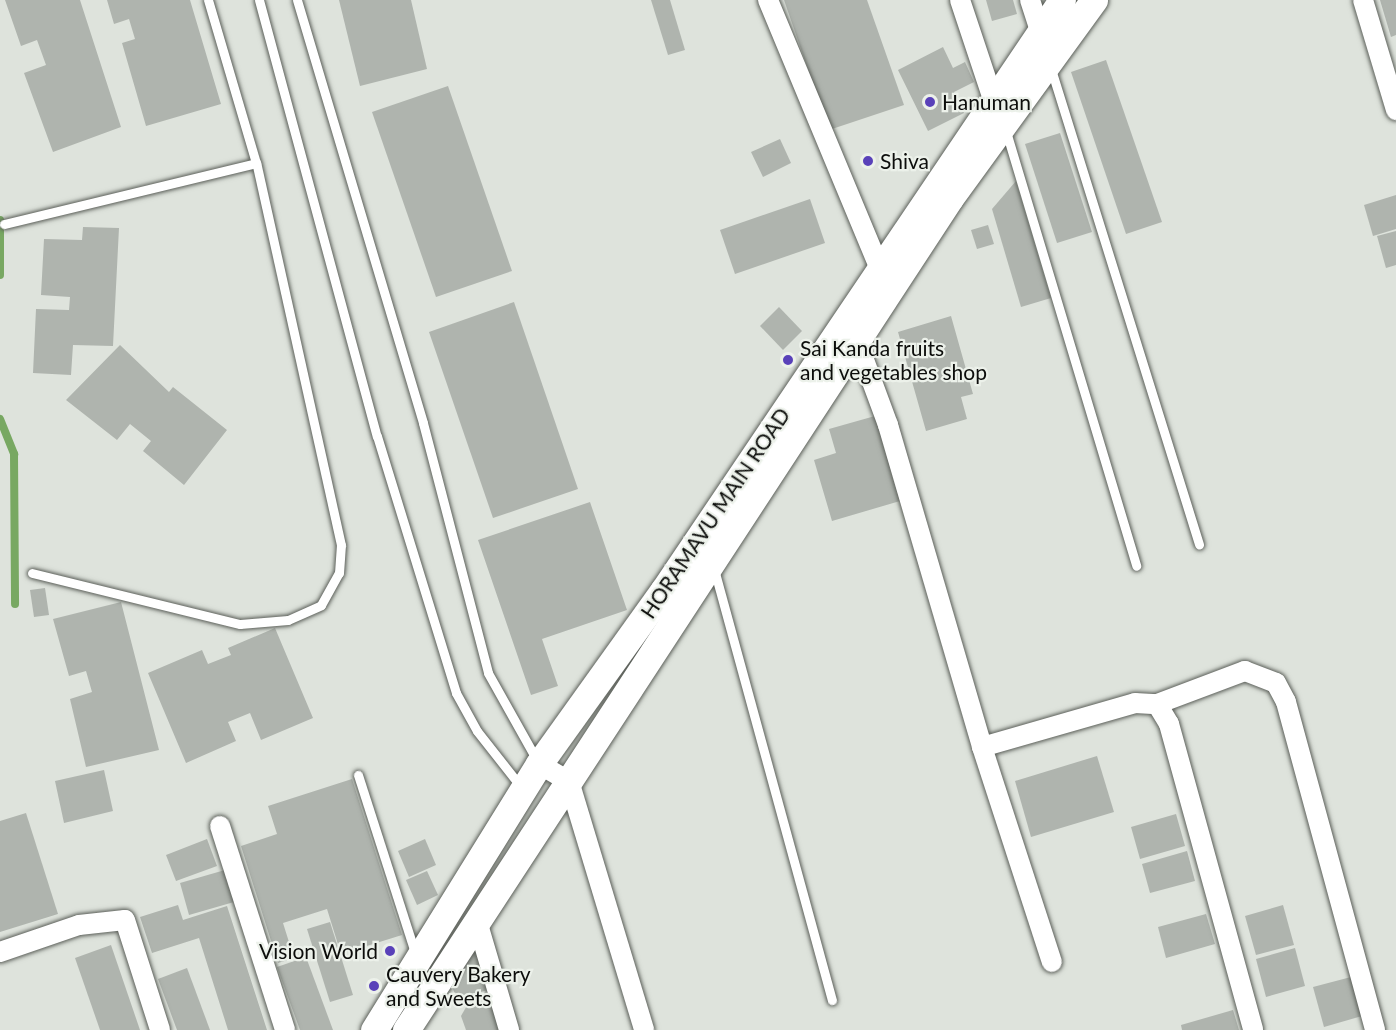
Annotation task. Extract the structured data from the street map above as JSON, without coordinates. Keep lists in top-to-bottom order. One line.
{"streets":{"main road":["HORAMAVU MAIN ROAD"]},"places":["Hanuman","Shiva","Sai Kanda fruits and vegetables shop","Vision World","Cauvery Bakery and Sweets"]}
